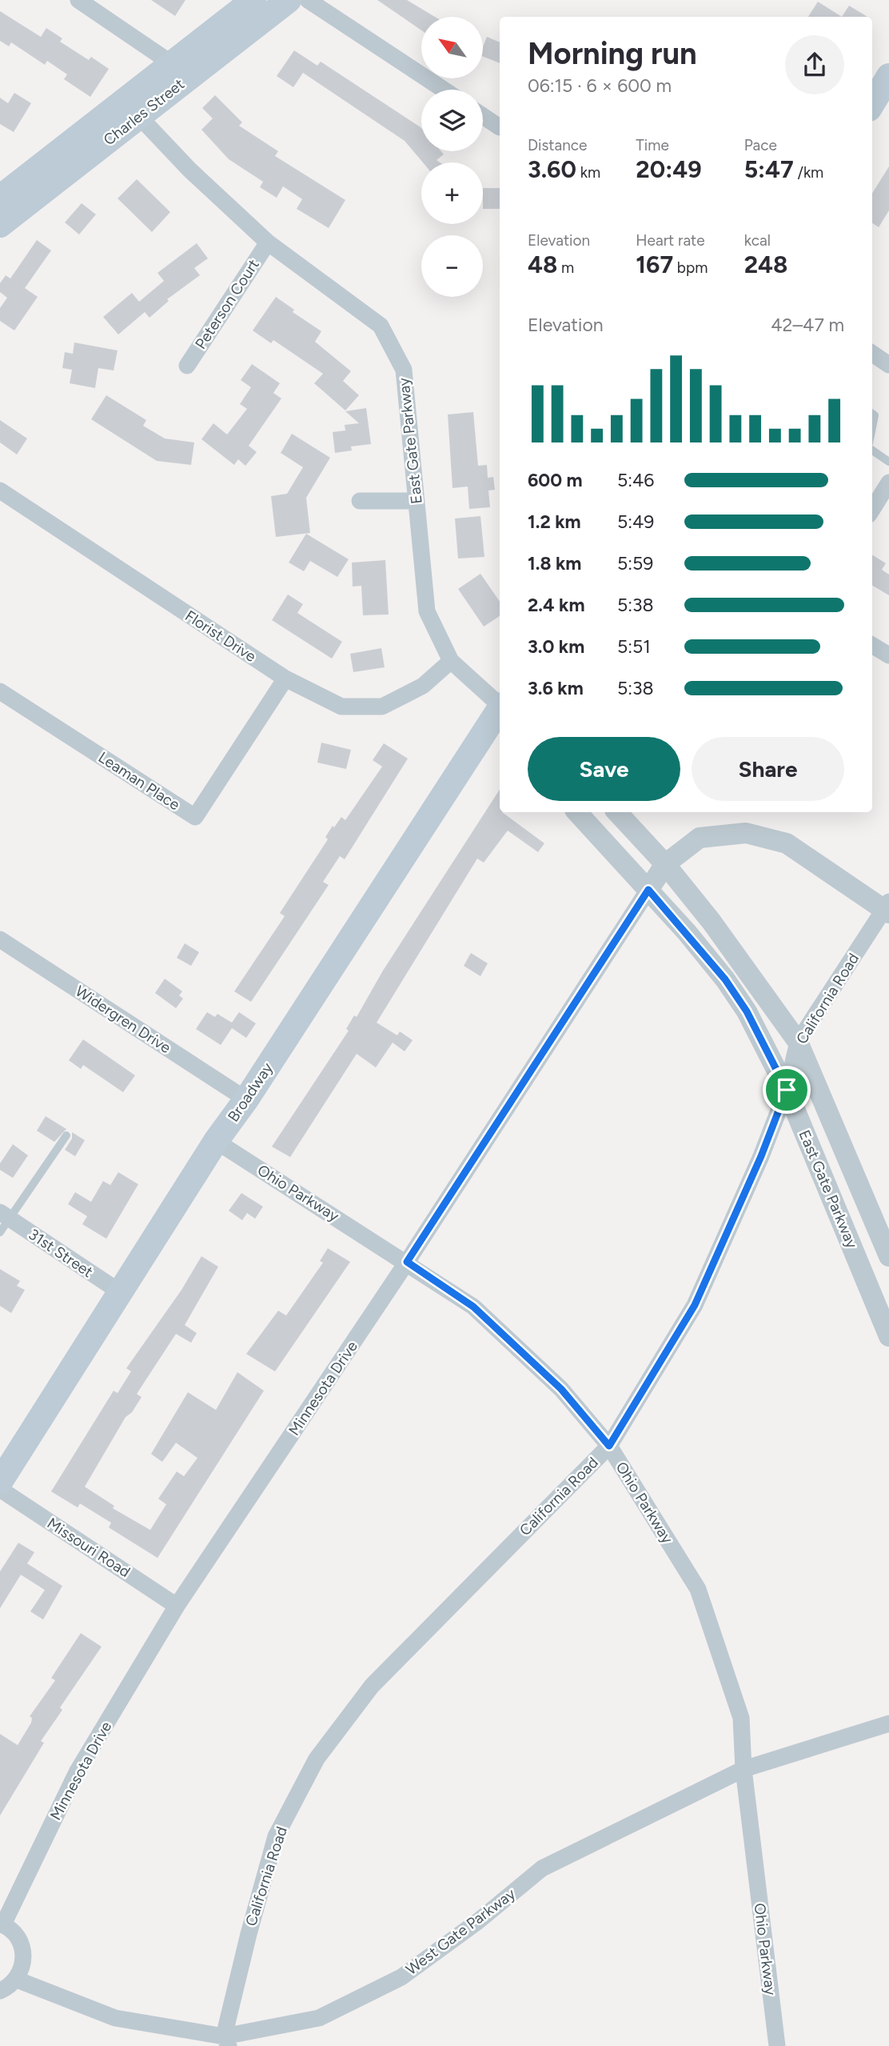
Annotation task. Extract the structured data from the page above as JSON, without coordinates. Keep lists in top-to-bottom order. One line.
{"streets":{"main road":["Charles Street","Broadway"],"street":["Peterson Court","East Gate Parkway","Florist Drive","Leaman Place","California Road","Widergren Drive","Ohio Parkway","31st Street","Minnesota Drive","Missouri Road","West Gate Parkway"]},"crossings":[["Charles Street","East Gate Parkway"],["Peterson Court","East Gate Parkway"],["East Gate Parkway","Florist Drive"],["East Gate Parkway","California Road"],["East Gate Parkway","Minnesota Drive"],["Florist Drive","Leaman Place"],["California Road","Ohio Parkway"],["California Road","Minnesota Drive"],["California Road","West Gate Parkway"],["Widergren Drive","Broadway"],["Broadway","Ohio Parkway"],["Broadway","31st Street"],["Ohio Parkway","Minnesota Drive"],["Ohio Parkway","West Gate Parkway"],["Minnesota Drive","Missouri Road"]],"north":"top left","page":{"map_buttons":["+","−"],"heading":["Morning run","06:15 · 6 × 600 m"],"stats":[["Distance","3.60 km"],["Time","20:49"],["Pace","5:47 /km"],["Elevation","48 m"],["Heart rate","167 bpm"],["kcal","248"]],"chart":["Elevation","42–47 m"],"list":[{"name":"600 m","note":"5:46"},{"name":"1.2 km","note":"5:49"},{"name":"1.8 km","note":"5:59"},{"name":"2.4 km","note":"5:38"},{"name":"3.0 km","note":"5:51"},{"name":"3.6 km","note":"5:38"}],"buttons":["Save","Share"]}}
